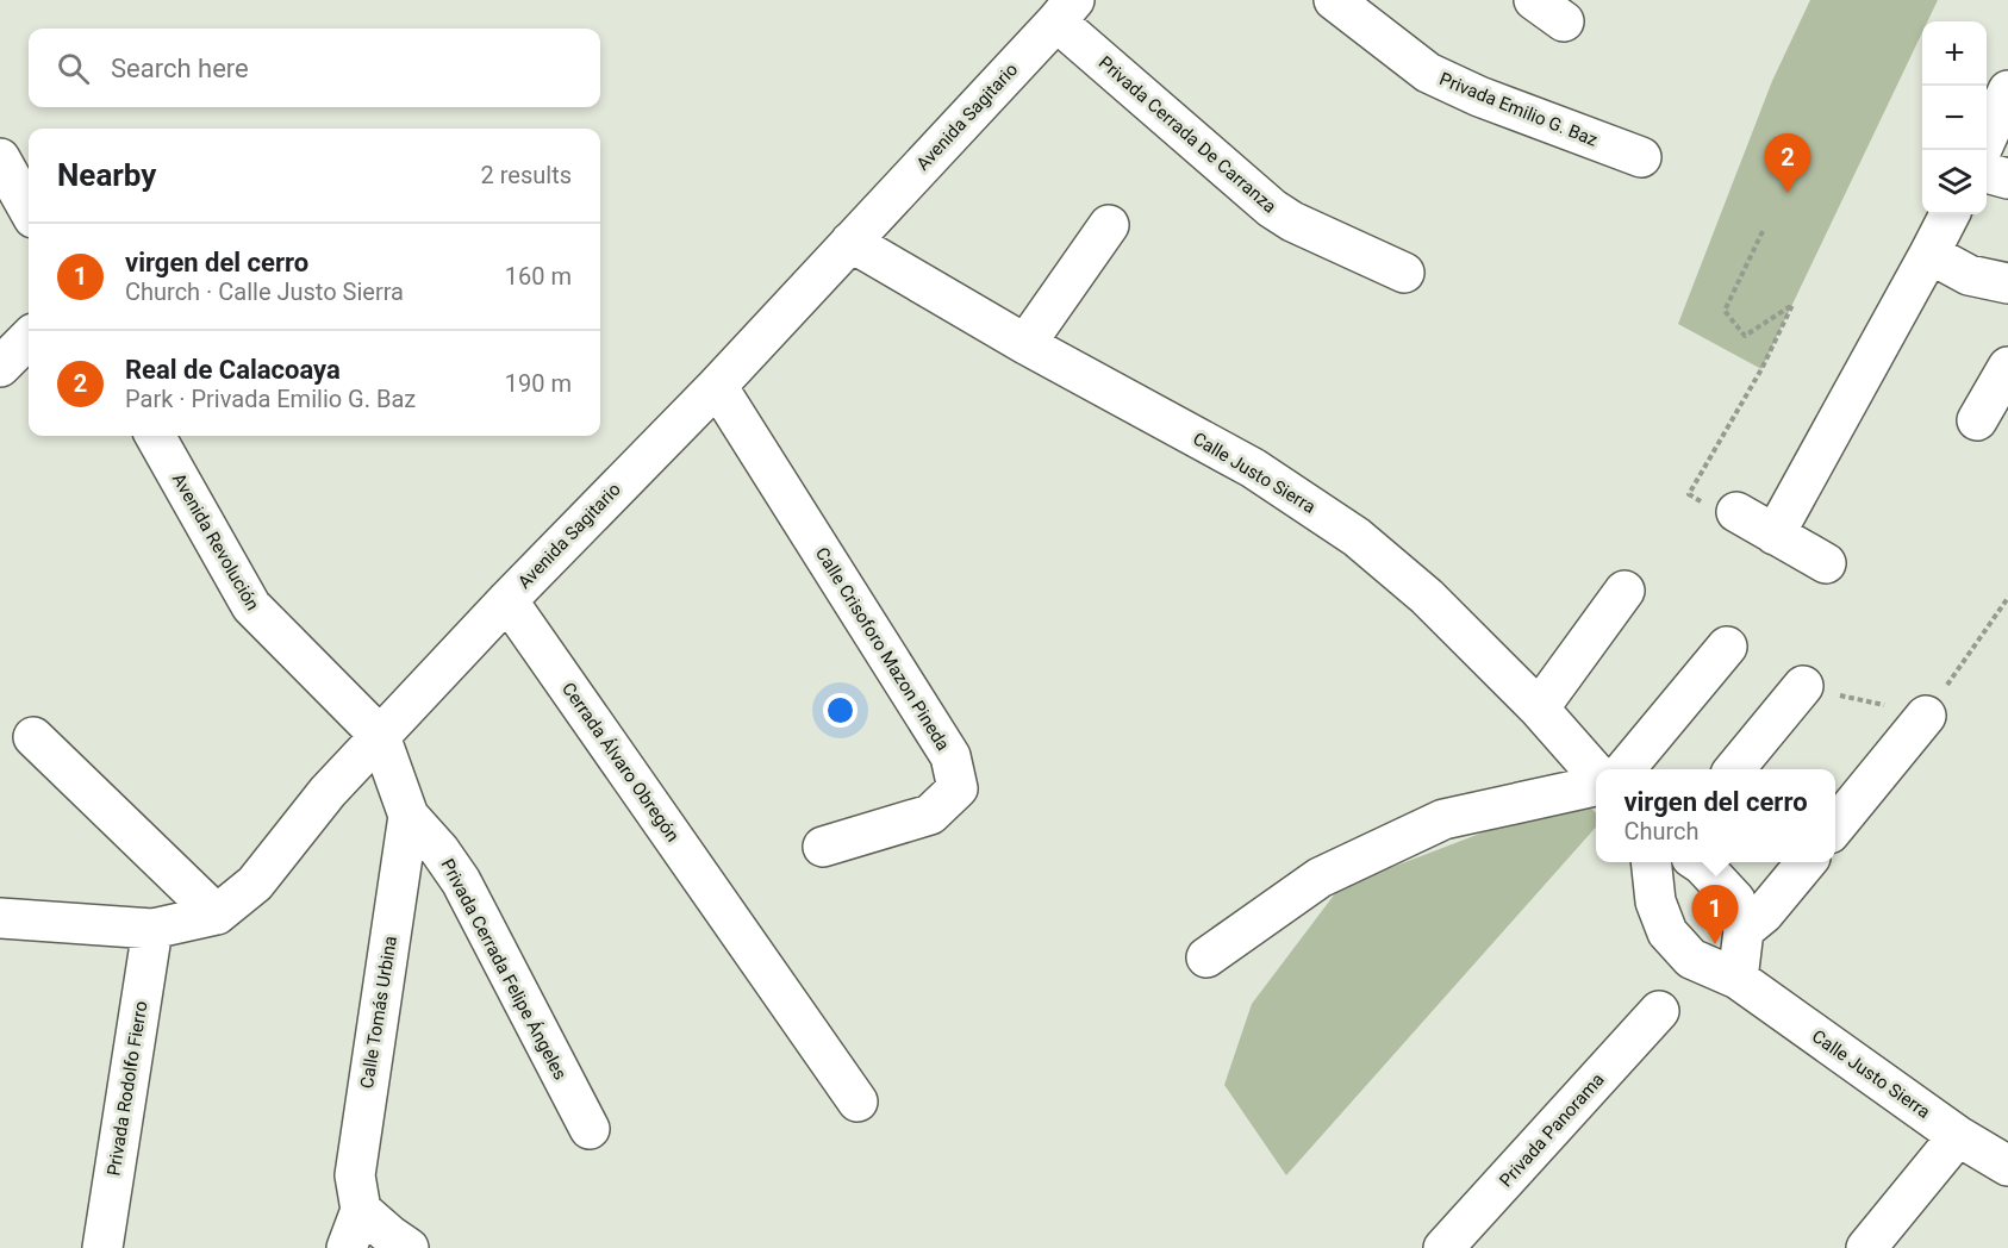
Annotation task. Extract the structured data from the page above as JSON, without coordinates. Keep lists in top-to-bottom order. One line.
{"streets":{"street":["Privada Emilio G. Baz","Avenida Sagitario","Privada Cerrada De Carranza","Calle Justo Sierra","Avenida Revolución","Calle Crisoforo Mazon Pineda","Cerrada Álvaro Obregón","Privada Cerrada Felipe Ángeles","Calle Tomás Urbina","Privada Rodolfo Fierro","Privada Panorama"]},"crossings":[["Avenida Sagitario","Privada Cerrada De Carranza"],["Avenida Sagitario","Calle Justo Sierra"],["Avenida Sagitario","Avenida Revolución"],["Avenida Sagitario","Calle Crisoforo Mazon Pineda"],["Avenida Sagitario","Cerrada Álvaro Obregón"],["Avenida Sagitario","Privada Rodolfo Fierro"],["Privada Cerrada Felipe Ángeles","Calle Tomás Urbina"]],"page":{"map_buttons":["+","−"],"search":"Search here","heading":["Nearby","2 results"],"pins":["2","1"],"list":[{"mark":"1","name":"virgen del cerro","note":"Church · Calle Justo Sierra","value":"160 m"},{"mark":"2","name":"Real de Calacoaya","note":"Park · Privada Emilio G. Baz","value":"190 m"}],"popup":["virgen del cerro","Church"]}}
